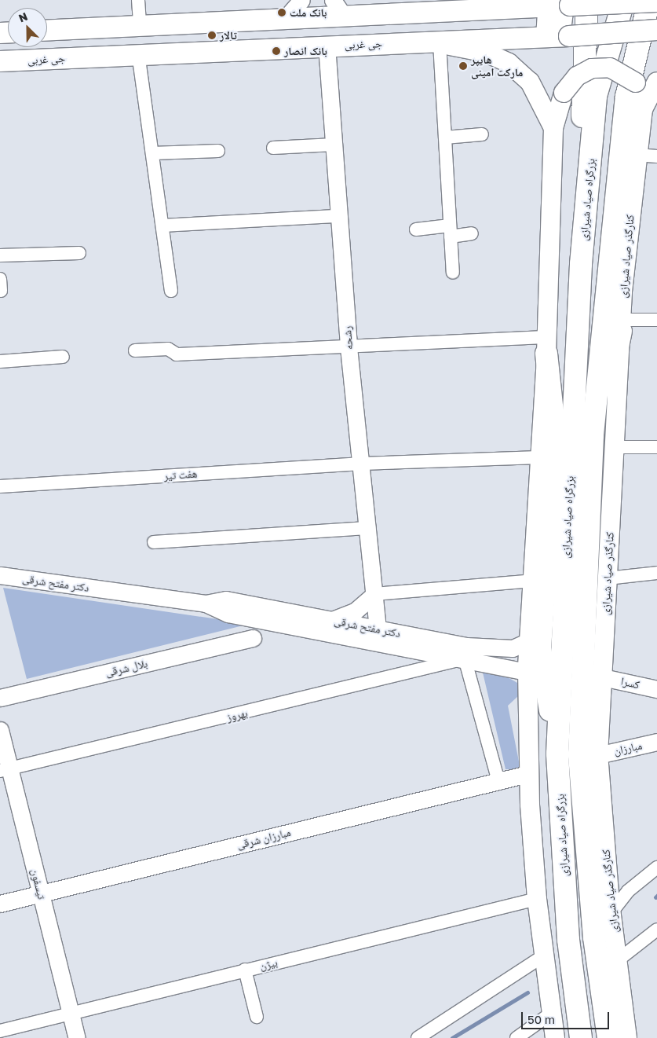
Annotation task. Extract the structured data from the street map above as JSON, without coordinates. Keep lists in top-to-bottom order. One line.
{"streets":{"highway":["بزرگراه صیاد شیرازی"],"main road":["جی غربی","کنارگذر صیاد شیرازی"],"street":["رشحه","هفت تیر","دکتر مفتح شرقی","بلال شرقی","کسرا","بهروز","مبارزان","مبارزان شرقی","تیسفون","بیژن"]},"crossings":[["جی غربی","رشحه"],["بزرگراه صیاد شیرازی","کنارگذر صیاد شیرازی"],["بزرگراه صیاد شیرازی","مبارزان"],["کنارگذر صیاد شیرازی","کسرا"],["کنارگذر صیاد شیرازی","مبارزان"],["رشحه","هفت تیر"],["رشحه","دکتر مفتح شرقی"],["دکتر مفتح شرقی","بهروز"],["بهروز","تیسفون"],["مبارزان شرقی","تیسفون"],["تیسفون","بیژن"]],"places":["بانک ملت","تالار","بانک انصار","هایپر مارکت امینی"],"scale_bar":"50 m","north":"top left"}
